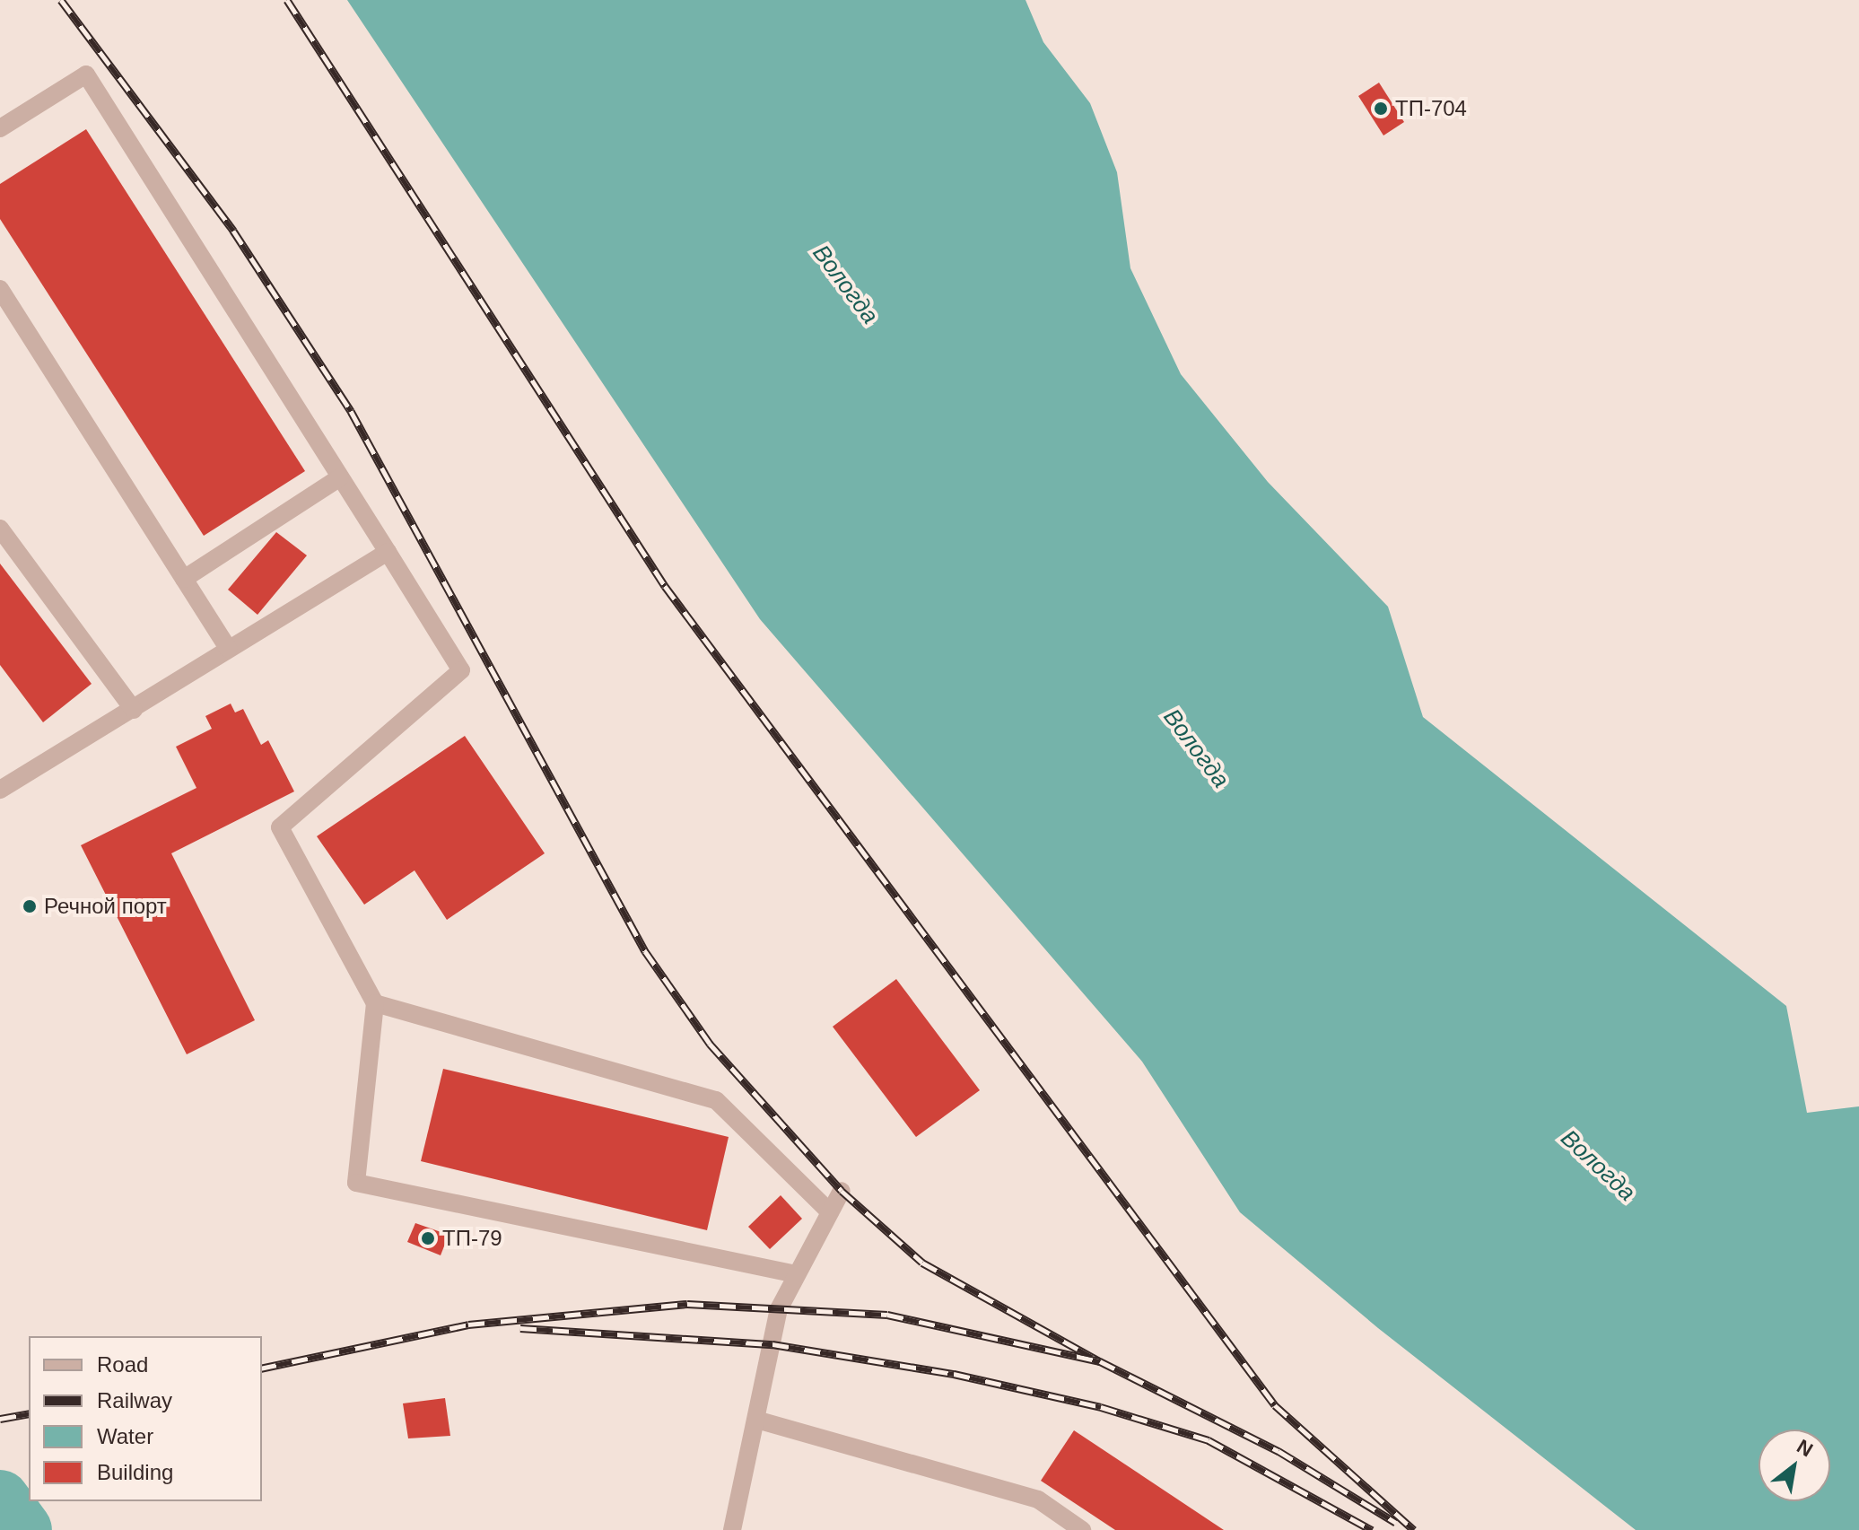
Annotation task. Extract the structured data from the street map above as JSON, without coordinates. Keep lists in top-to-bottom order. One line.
{"water":["Вологда"],"places":["ТП-704","Речной порт","ТП-79"],"legend":["Road","Railway","Water","Building"],"north":"top right"}
